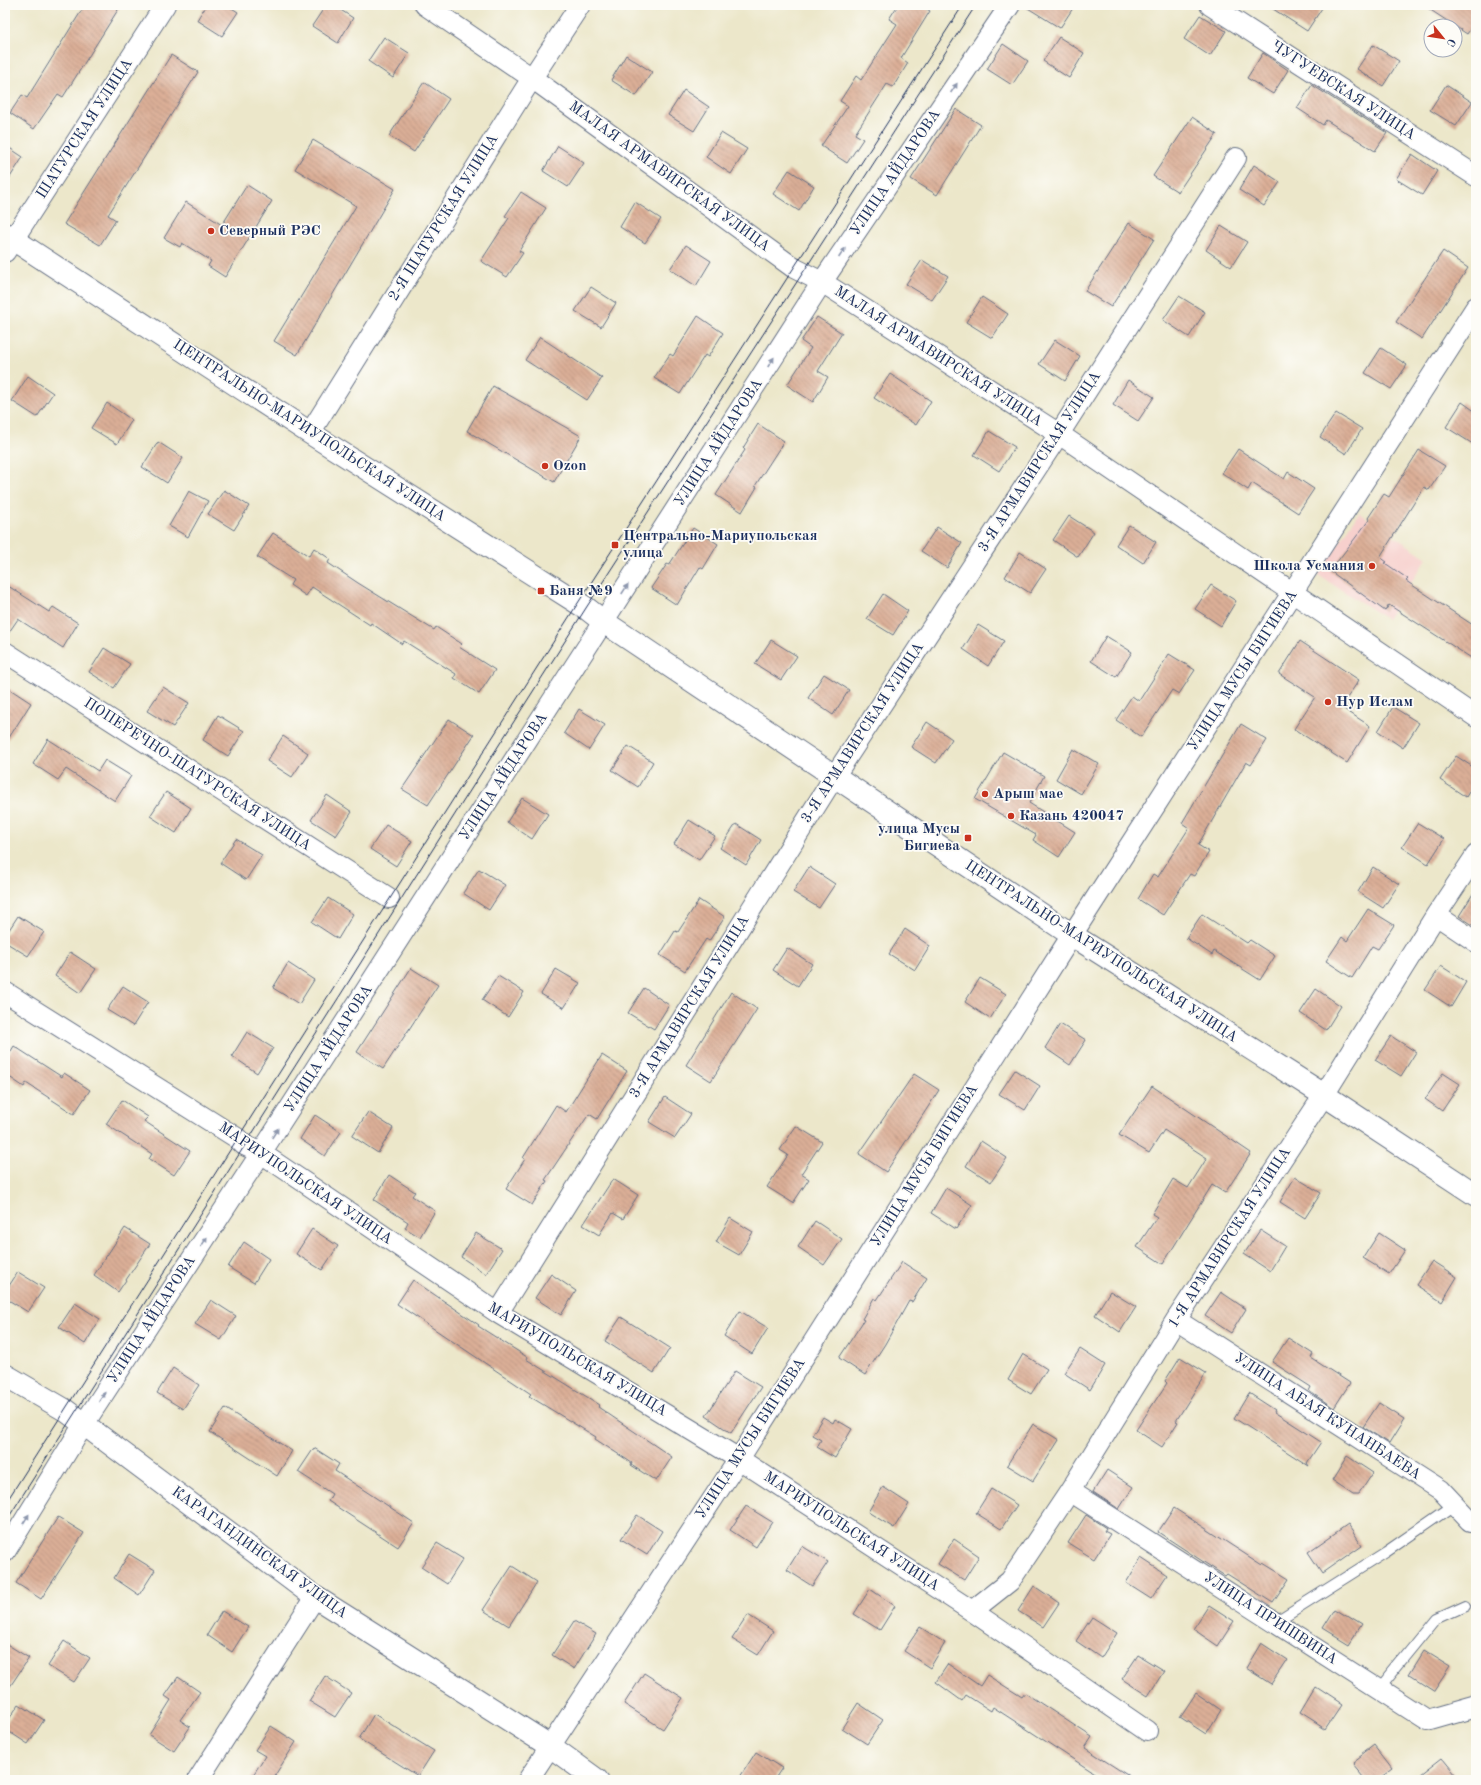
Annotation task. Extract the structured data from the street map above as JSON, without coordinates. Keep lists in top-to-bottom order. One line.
{"streets":{"street":["ЧУГУЕВСКАЯ УЛИЦА","ШАТУРСКАЯ УЛИЦА","УЛИЦА АЙДАРОВА","МАЛАЯ АРМАВИРСКАЯ УЛИЦА","2-Я ШАТУРСКАЯ УЛИЦА","ЦЕНТРАЛЬНО-МАРИУПОЛЬСКАЯ УЛИЦА","3-Я АРМАВИРСКАЯ УЛИЦА","УЛИЦА МУСЫ БИГИЕВА","ПОПЕРЕЧНО-ШАТУРСКАЯ УЛИЦА","МАРИУПОЛЬСКАЯ УЛИЦА","1-Я АРМАВИРСКАЯ УЛИЦА","УЛИЦА АБАЯ КУНАНБАЕВА","КАРАГАНДИНСКАЯ УЛИЦА","УЛИЦА ПРИШВИНА"]},"crossings":[["ШАТУРСКАЯ УЛИЦА","ЦЕНТРАЛЬНО-МАРИУПОЛЬСКАЯ УЛИЦА"],["УЛИЦА АЙДАРОВА","МАЛАЯ АРМАВИРСКАЯ УЛИЦА"],["УЛИЦА АЙДАРОВА","ЦЕНТРАЛЬНО-МАРИУПОЛЬСКАЯ УЛИЦА"],["УЛИЦА АЙДАРОВА","МАРИУПОЛЬСКАЯ УЛИЦА"],["УЛИЦА АЙДАРОВА","КАРАГАНДИНСКАЯ УЛИЦА"],["МАЛАЯ АРМАВИРСКАЯ УЛИЦА","2-Я ШАТУРСКАЯ УЛИЦА"],["МАЛАЯ АРМАВИРСКАЯ УЛИЦА","3-Я АРМАВИРСКАЯ УЛИЦА"],["МАЛАЯ АРМАВИРСКАЯ УЛИЦА","УЛИЦА МУСЫ БИГИЕВА"],["2-Я ШАТУРСКАЯ УЛИЦА","ЦЕНТРАЛЬНО-МАРИУПОЛЬСКАЯ УЛИЦА"],["ЦЕНТРАЛЬНО-МАРИУПОЛЬСКАЯ УЛИЦА","3-Я АРМАВИРСКАЯ УЛИЦА"],["ЦЕНТРАЛЬНО-МАРИУПОЛЬСКАЯ УЛИЦА","УЛИЦА МУСЫ БИГИЕВА"],["ЦЕНТРАЛЬНО-МАРИУПОЛЬСКАЯ УЛИЦА","1-Я АРМАВИРСКАЯ УЛИЦА"],["3-Я АРМАВИРСКАЯ УЛИЦА","МАРИУПОЛЬСКАЯ УЛИЦА"],["УЛИЦА МУСЫ БИГИЕВА","МАРИУПОЛЬСКАЯ УЛИЦА"],["УЛИЦА МУСЫ БИГИЕВА","КАРАГАНДИНСКАЯ УЛИЦА"],["МАРИУПОЛЬСКАЯ УЛИЦА","1-Я АРМАВИРСКАЯ УЛИЦА"],["1-Я АРМАВИРСКАЯ УЛИЦА","УЛИЦА АБАЯ КУНАНБАЕВА"],["1-Я АРМАВИРСКАЯ УЛИЦА","УЛИЦА ПРИШВИНА"]],"one_way":["УЛИЦА АЙДАРОВА"],"places":{"other":["Северный РЭС","Ozon","Школа Усмания","Нур Ислам","Арыш мае","Казань 420047"],"transit":["Центрально-Мариупольская улица","Баня №9","улица Мусы Бигиева"]},"north":"bottom right"}
